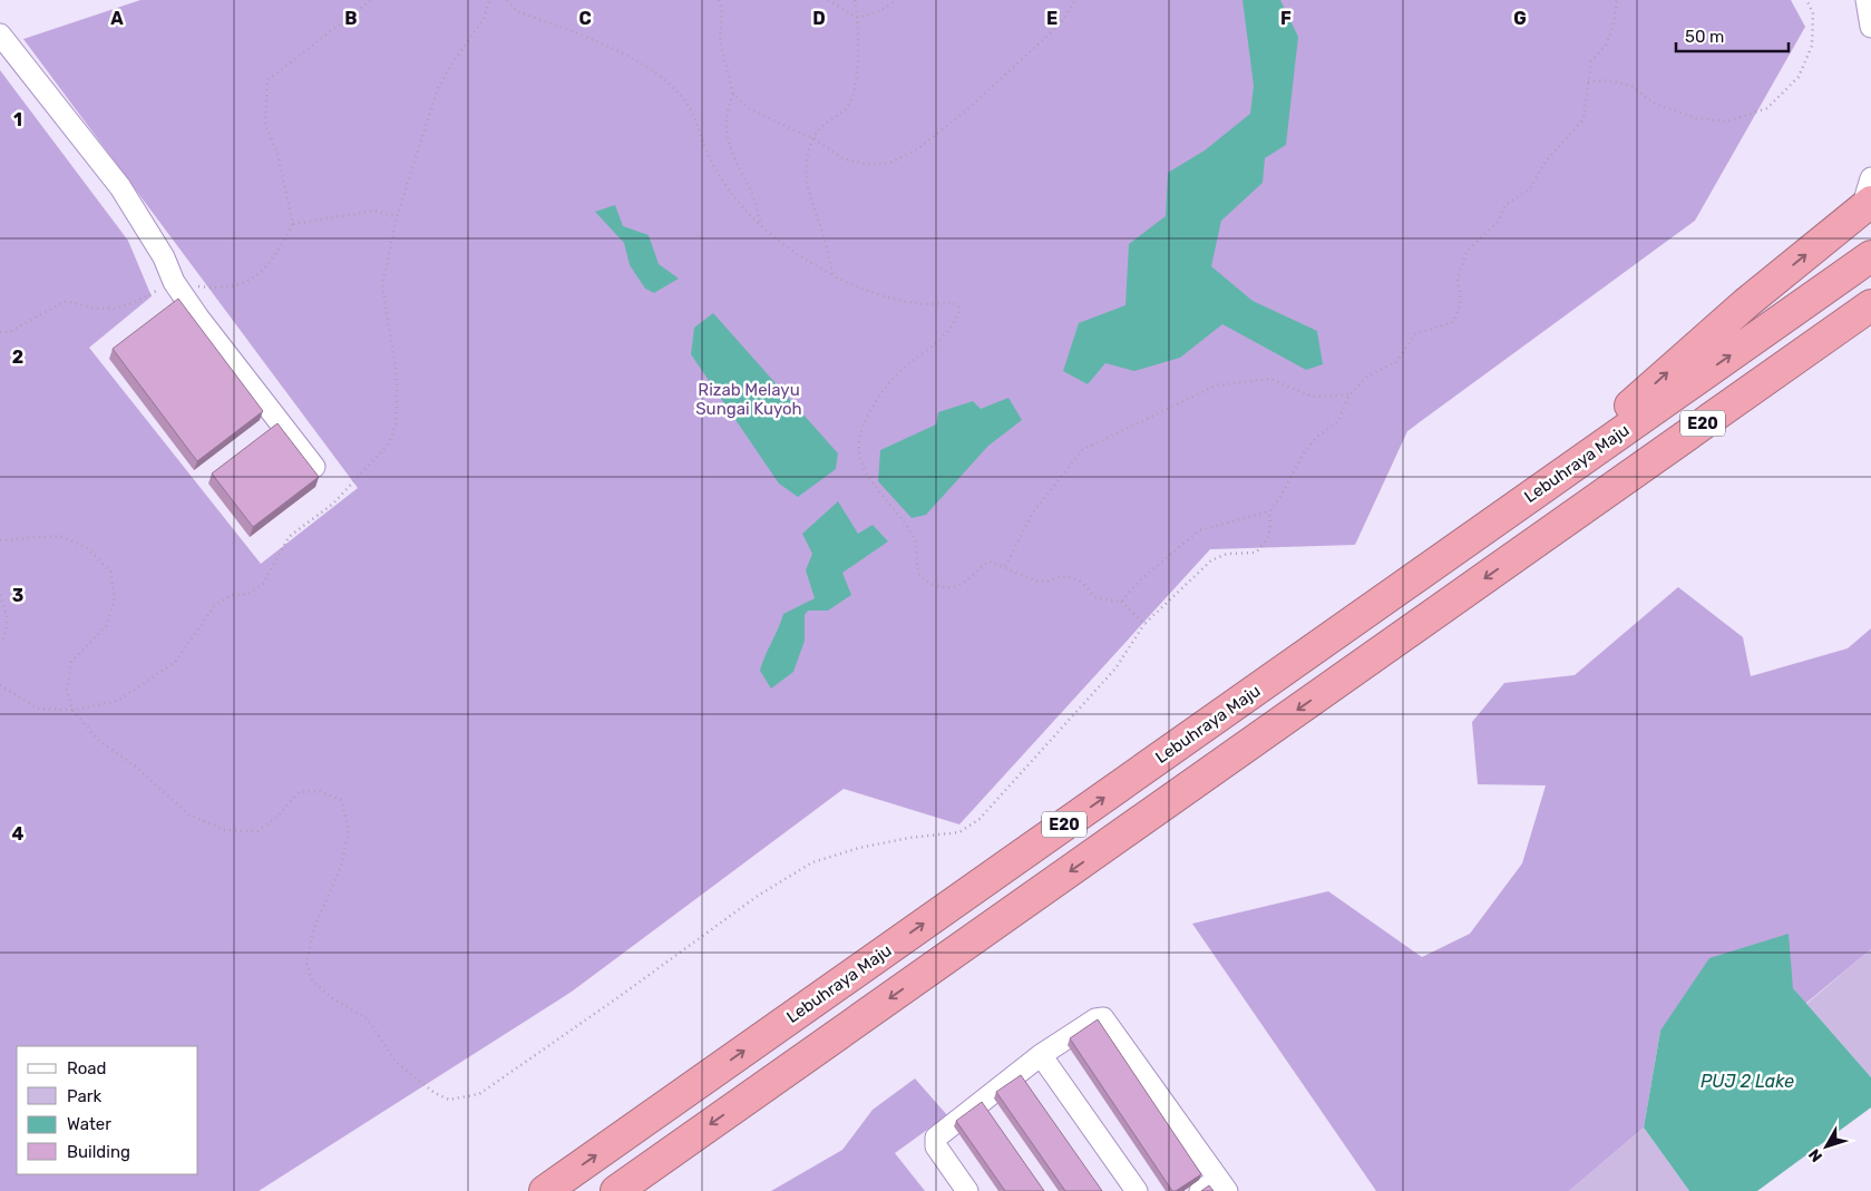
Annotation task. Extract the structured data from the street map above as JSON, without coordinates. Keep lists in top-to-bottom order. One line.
{"streets":{"highway":["E20","Lebuhraya Maju"]},"water":["PUJ 2 Lake"],"parks":["Rizab Melayu Sungai Kuyoh"],"legend":["Road","Park","Water","Building"],"scale_bar":"50 m","north":"bottom left","grid":{"columns":["A","B","C","D","E","F","G"],"rows":["1","2","3","4"]}}
